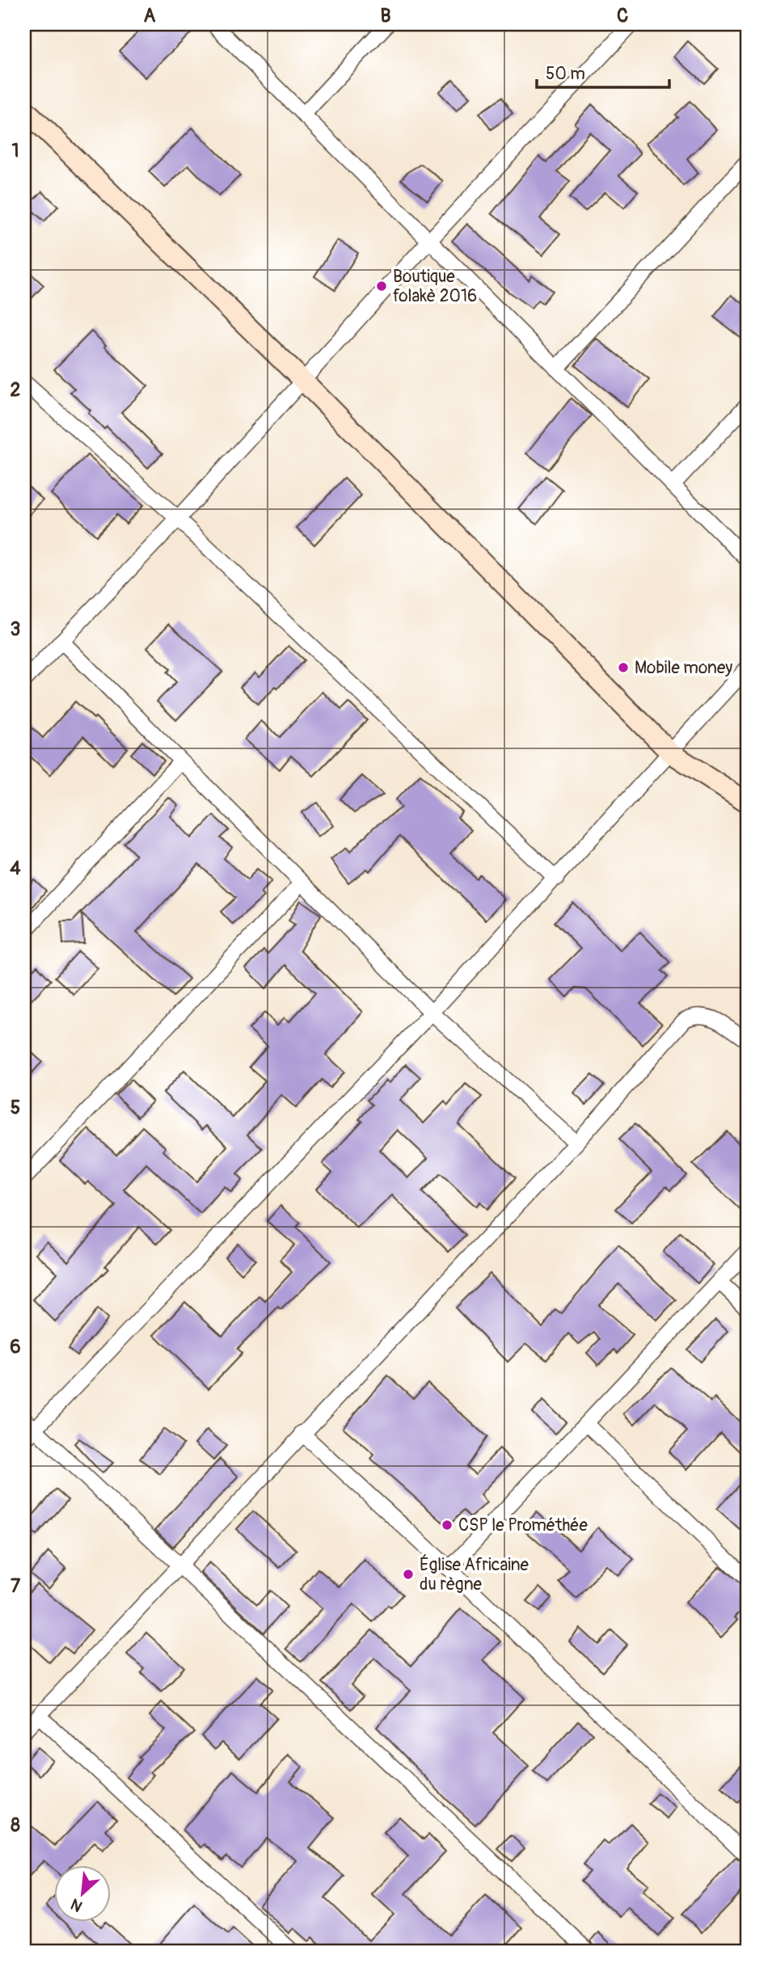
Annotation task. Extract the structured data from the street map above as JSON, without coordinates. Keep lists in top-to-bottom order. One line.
{"places":["Boutique folakè 2016","Mobile money","CSP le Prométhée","Église Africaine du règne"],"scale_bar":"50 m","north":"bottom left","grid":{"columns":["A","B","C"],"rows":["1","2","3","4","5","6","7","8"]}}
